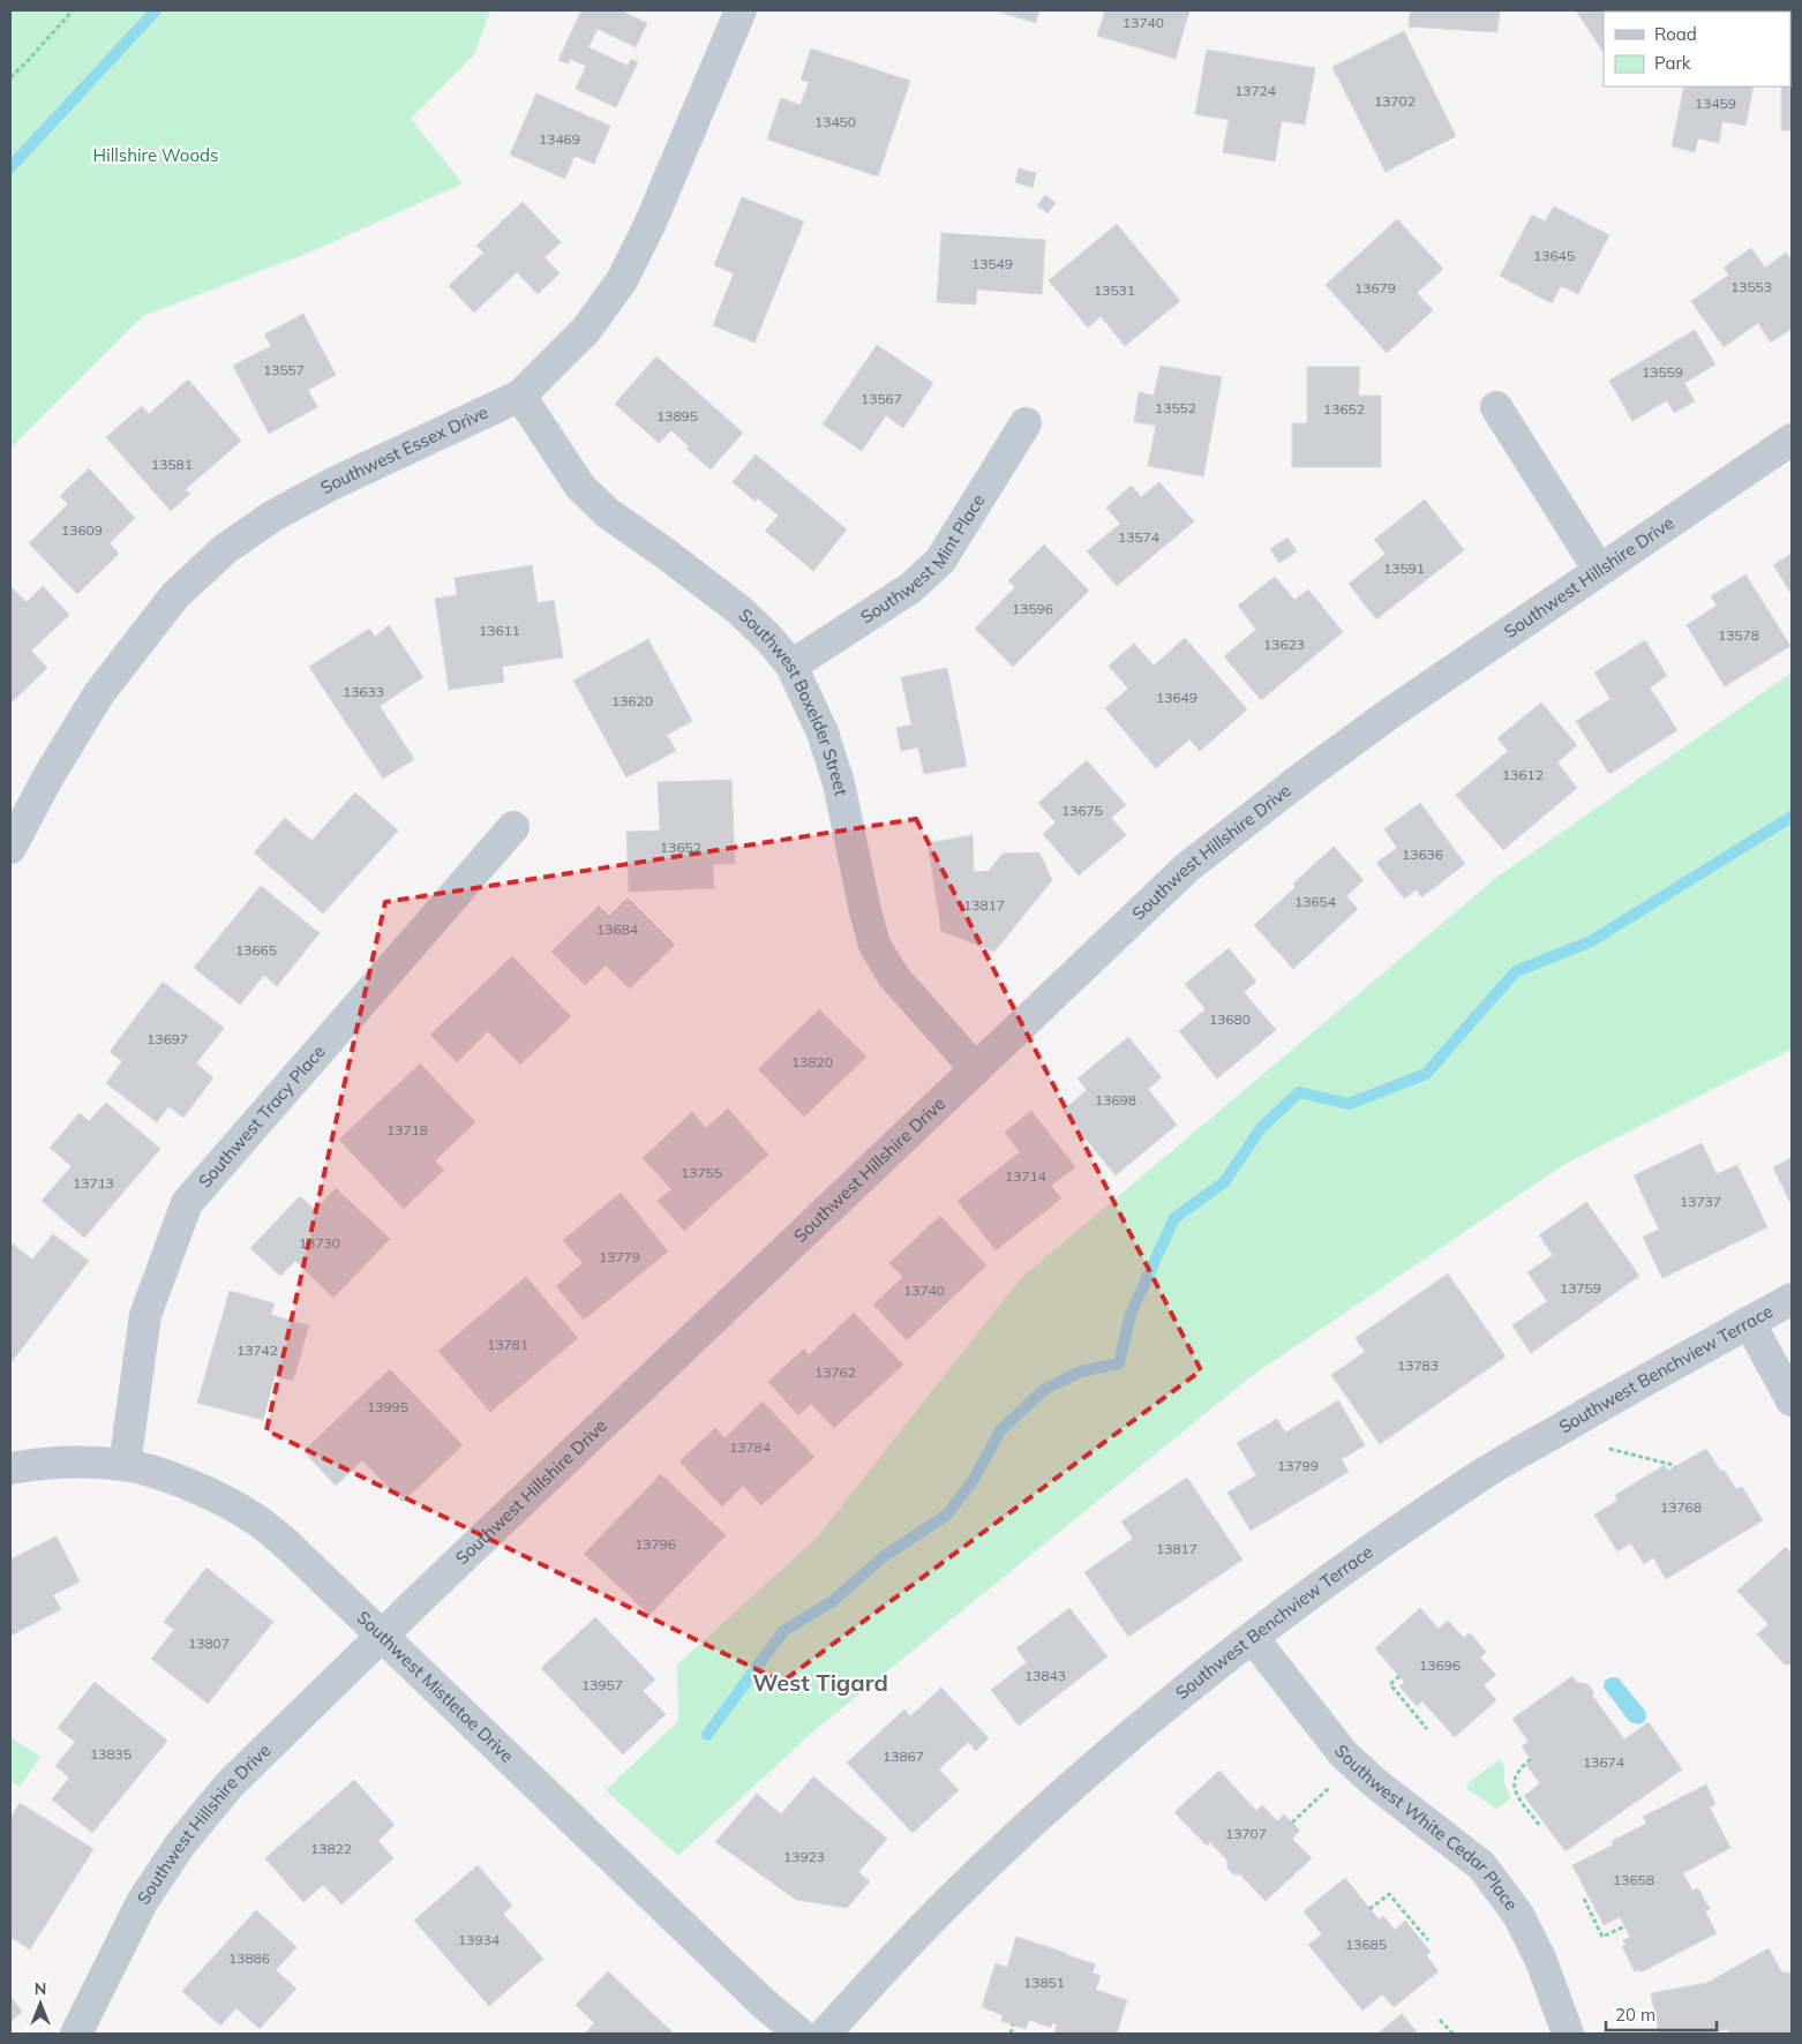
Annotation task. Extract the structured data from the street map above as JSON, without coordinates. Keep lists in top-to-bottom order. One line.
{"streets":{"street":["Southwest Essex Drive","Southwest Mint Place","Southwest Hillshire Drive","Southwest Boxelder Street","Southwest Tracy Place","Southwest Benchview Terrace","Southwest Mistletoe Drive","Southwest White Cedar Place"]},"crossings":[["Southwest Essex Drive","Southwest Boxelder Street"],["Southwest Mint Place","Southwest Boxelder Street"],["Southwest Hillshire Drive","Southwest Boxelder Street"],["Southwest Hillshire Drive","Southwest Mistletoe Drive"],["Southwest Tracy Place","Southwest Mistletoe Drive"],["Southwest Benchview Terrace","Southwest White Cedar Place"]],"districts":["West Tigard"],"parks":["Hillshire Woods"],"house_numbers":["13740","13724","13702","13459","13450","13469","13645","13549","13553","13679","13531","13557","13559","13567","13552","13652","13895","13581","13609","13574","13591","13596","13611","13578","13623","13633","13649","13620","13612","13675","13652","13636","13654","13817","13684","13665","13680","13697","13820","13698","13718","13755","13714","13713","13737","13730","13779","13759","13740","13781","13742","13783","13762","13995","13784","13799","13768","13796","13817","13807","13696","13843","13957","13835","13867","13674","13707","13822","13923","13658","13934","13685","13886","13851"],"legend":["Road","Park"],"scale_bar":"20 m","north":"top"}
